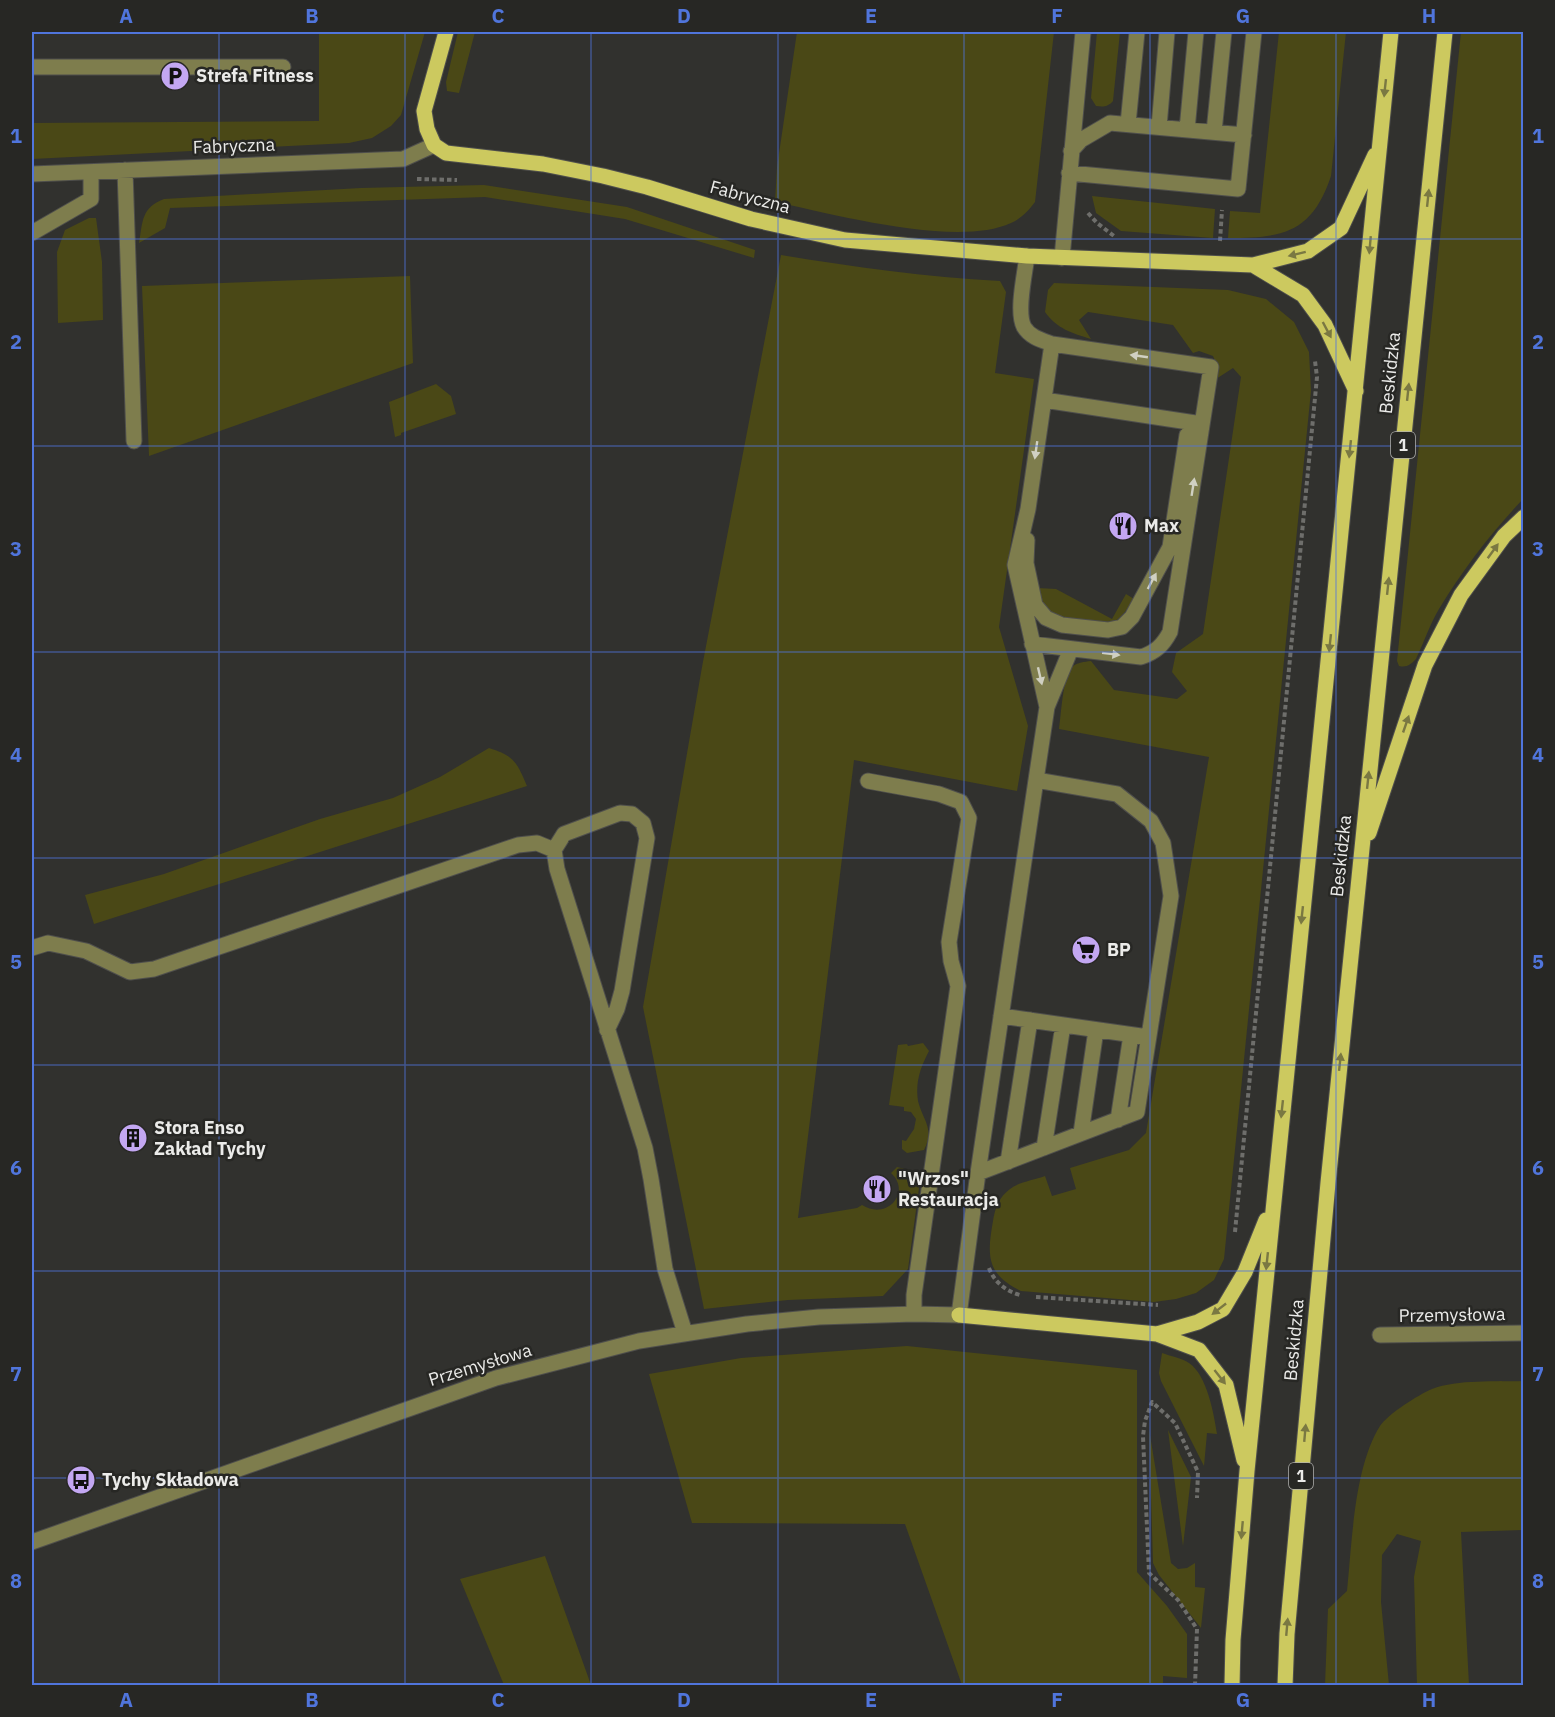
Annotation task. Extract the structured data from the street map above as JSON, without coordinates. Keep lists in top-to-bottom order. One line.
{"streets":{"main road":["Fabryczna","Beskidzka","1"],"street":["Przemysłowa"]},"places":{"parking":["Strefa Fitness"],"restaurant":["Max","\"Wrzos\" Restauracja"],"supermarket":["BP"],"building":["Stora Enso Zakład Tychy"],"bus stop":["Tychy Składowa"]},"grid":{"columns":["A","B","C","D","E","F","G","H"],"rows":["1","2","3","4","5","6","7","8"]}}
